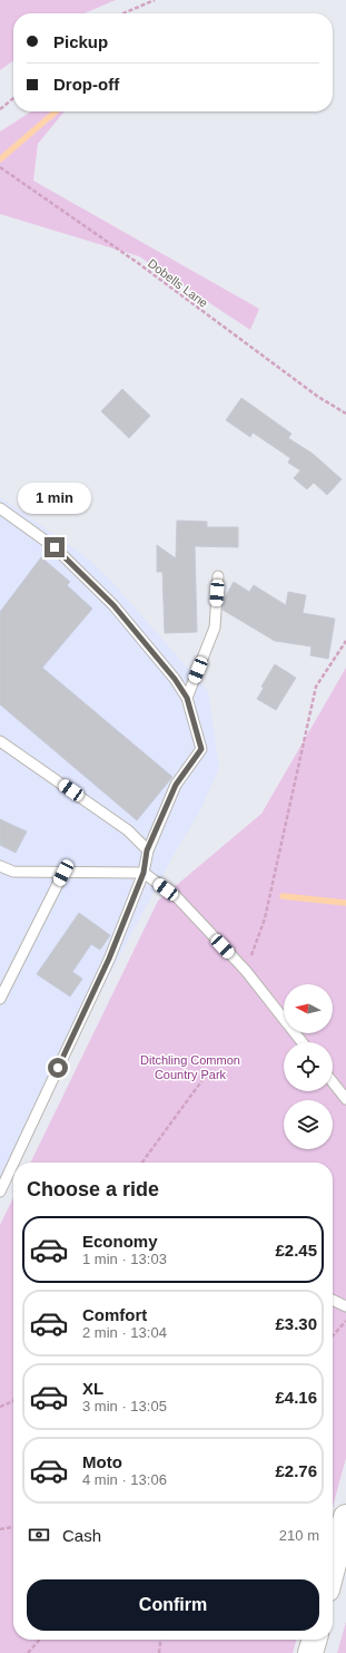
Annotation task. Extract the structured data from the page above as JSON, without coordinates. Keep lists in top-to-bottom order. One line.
{"streets":{"path":["Dobells Lane"]},"parks":["Ditchling Common Country Park"],"north":"left","page":{"banner":["Pickup","Drop-off"],"bubble":"1 min","heading":"Choose a ride","list":[{"name":"Economy","note":"1 min · 13:03","value":"£2.45"},{"name":"Comfort","note":"2 min · 13:04","value":"£3.30"},{"name":"XL","note":"3 min · 13:05","value":"£4.16"},{"name":"Moto","note":"4 min · 13:06","value":"£2.76"}],"pay":["Cash","210 m"],"buttons":"Confirm"}}
